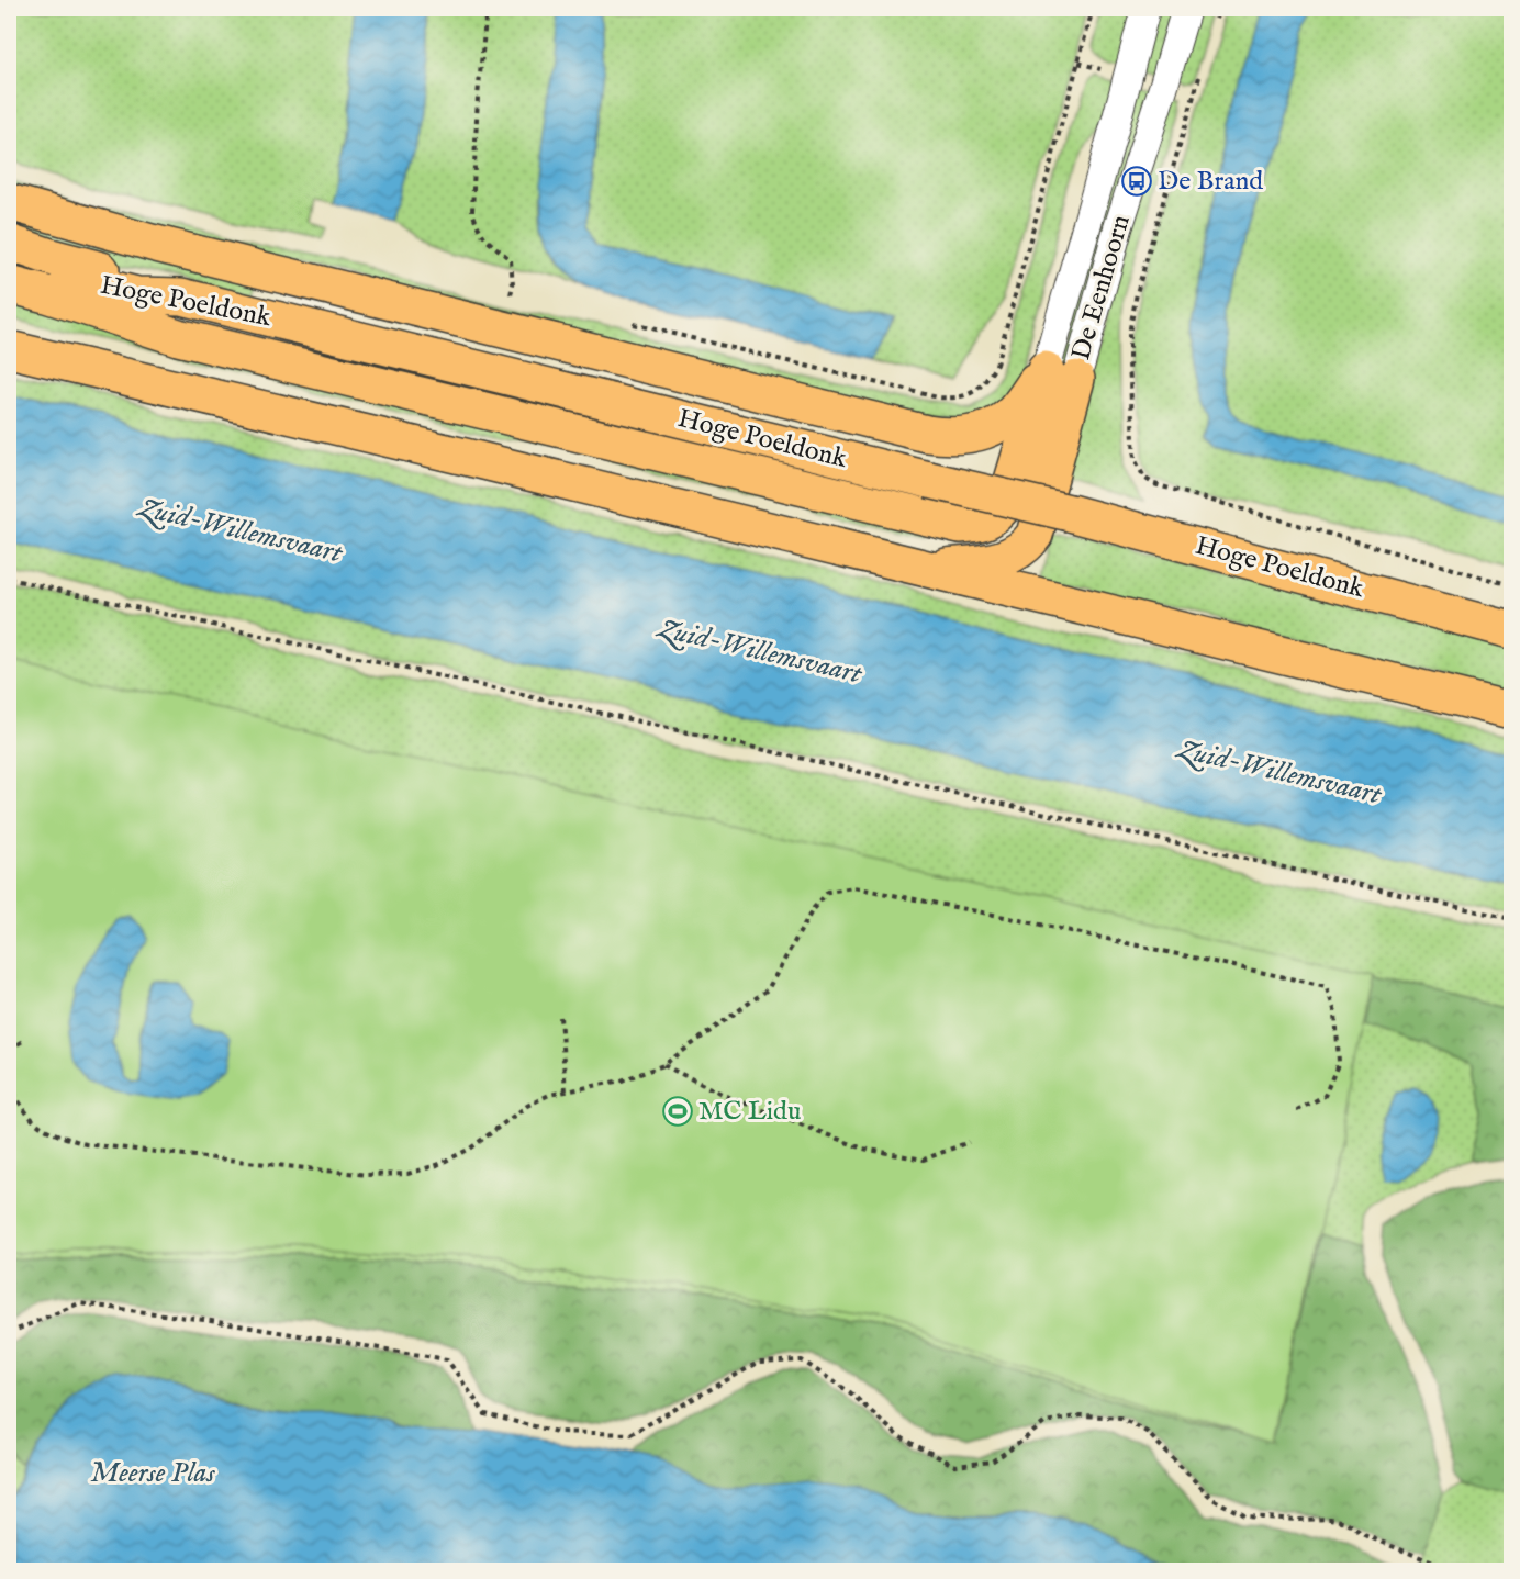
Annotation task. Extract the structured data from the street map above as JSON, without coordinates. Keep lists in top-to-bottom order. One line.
{"streets":{"highway":["Hoge Poeldonk"],"street":["De Eenhoorn"]},"water":["Zuid-Willemsvaart","Meerse Plas"],"places":{"bus stop":["De Brand"],"sports":["MC Lidu"]}}
